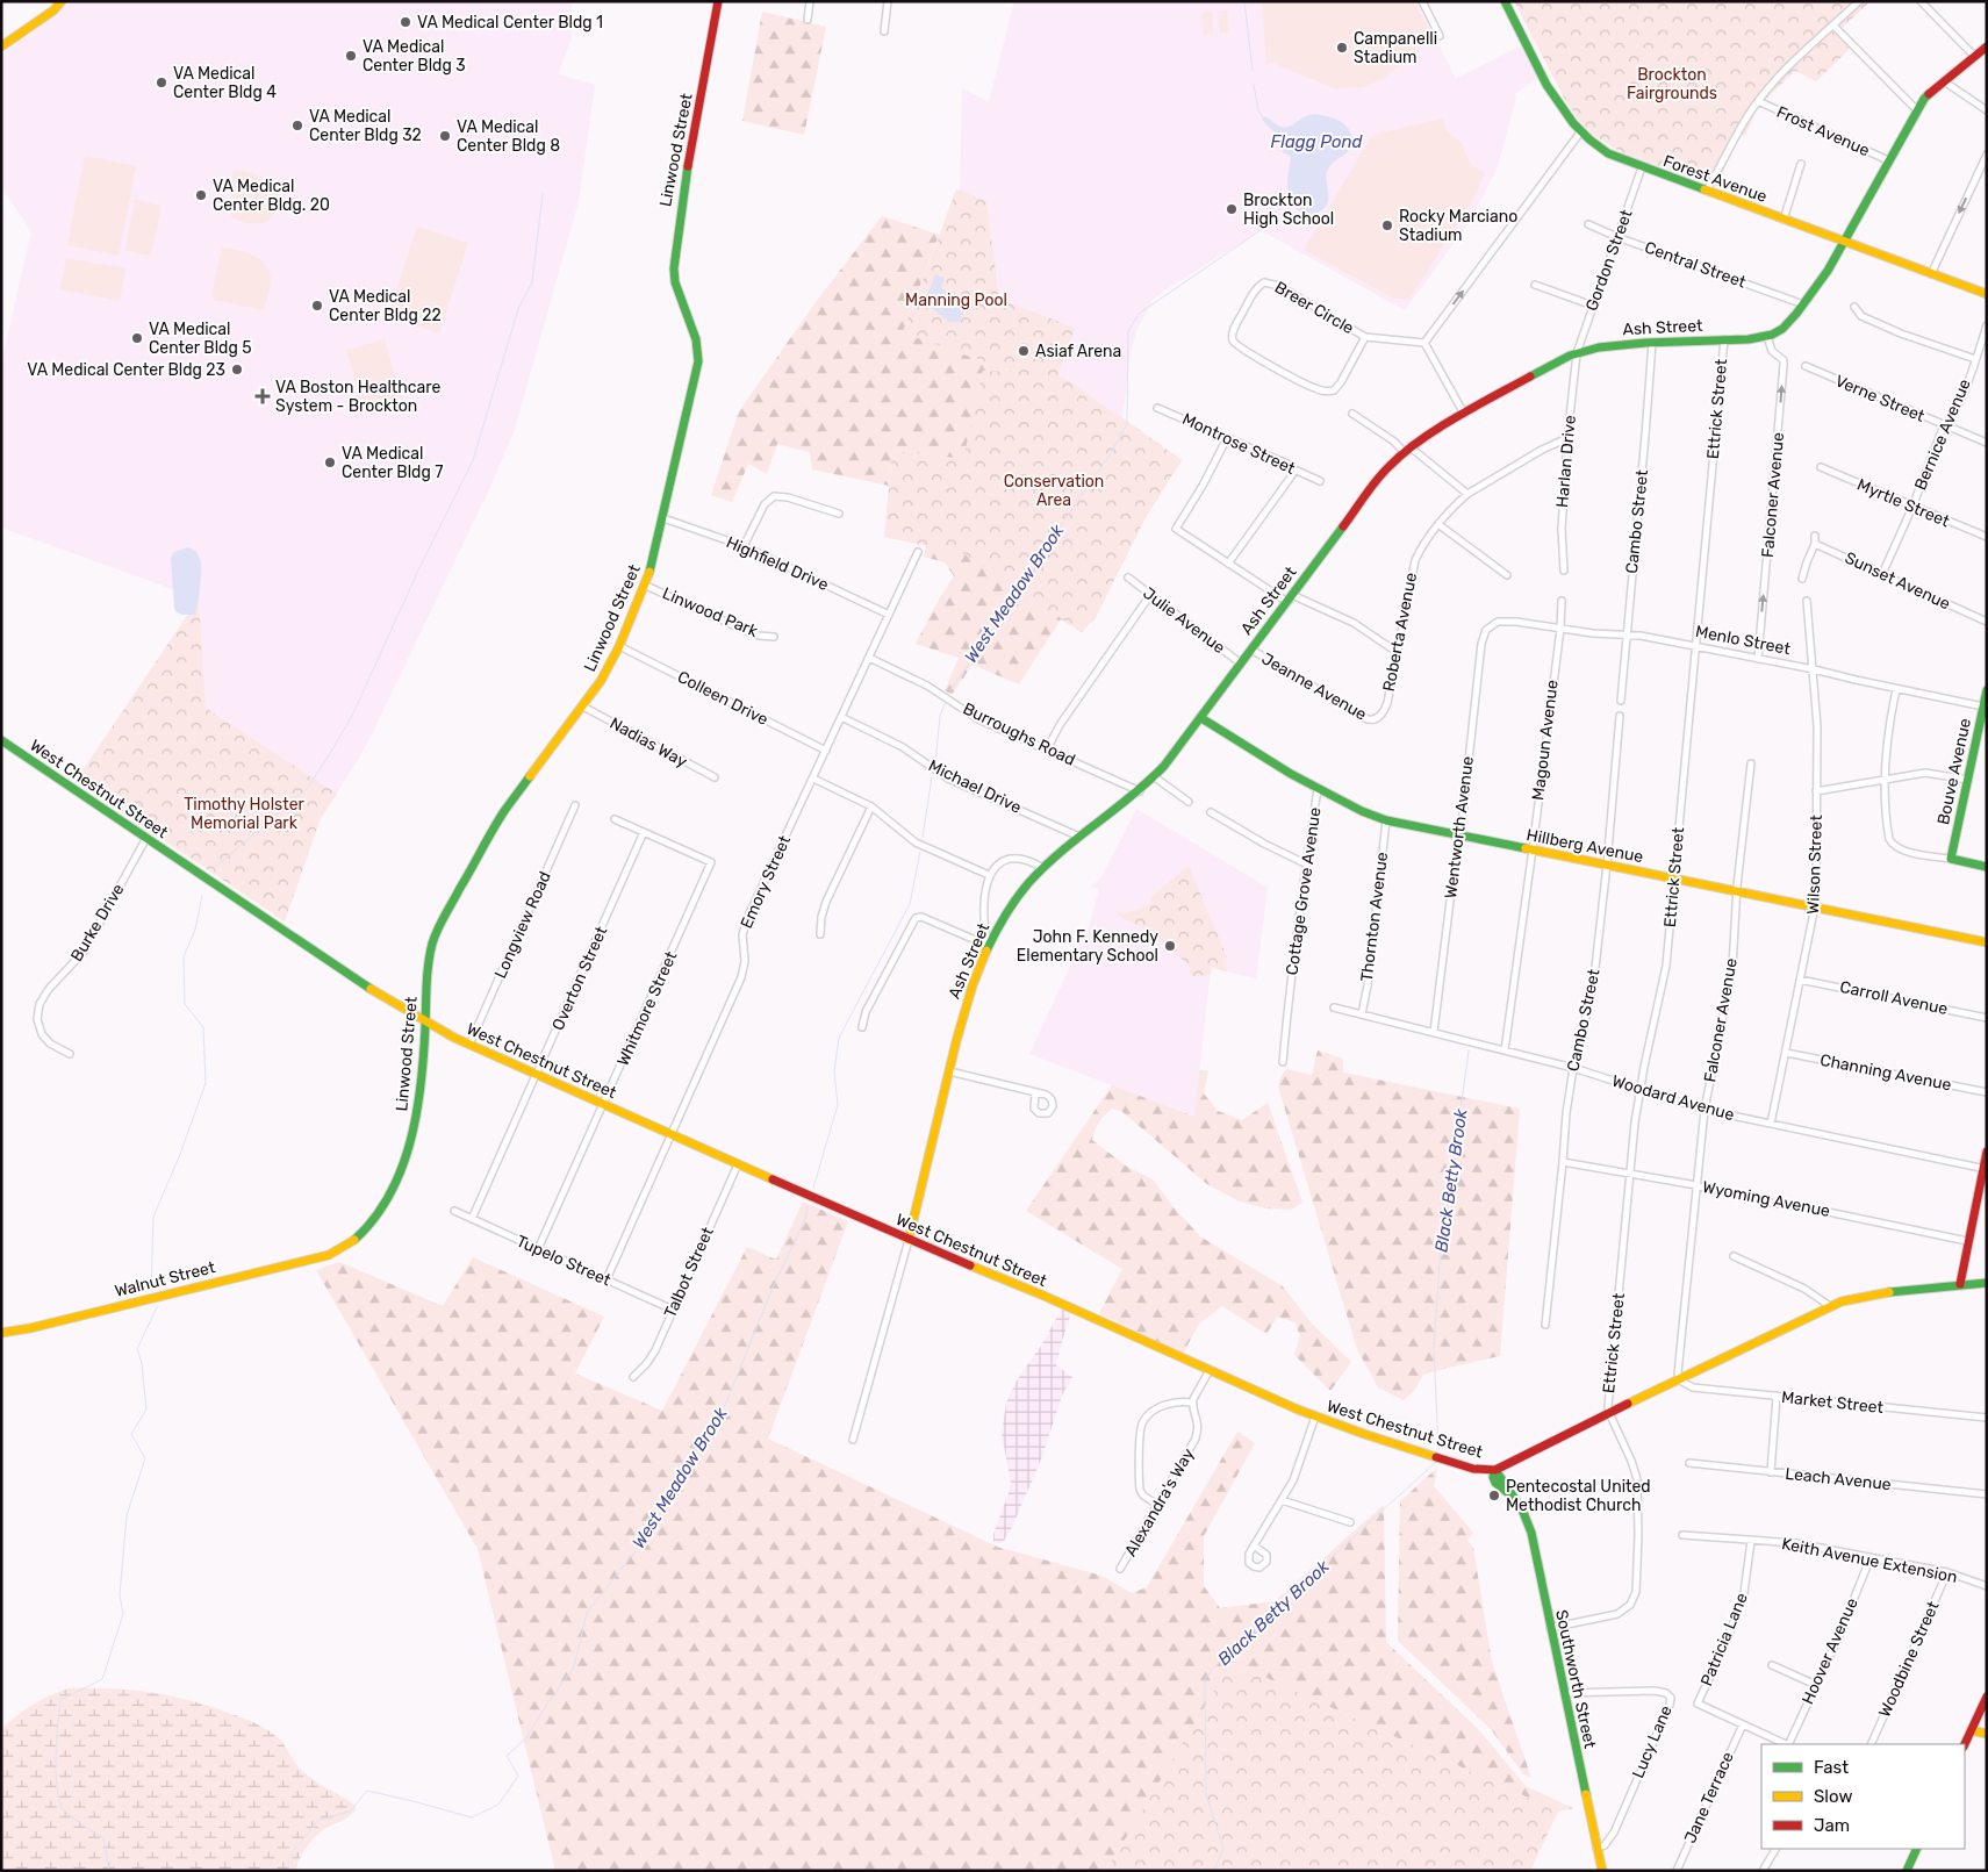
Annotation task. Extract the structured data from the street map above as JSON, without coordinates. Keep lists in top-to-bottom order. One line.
{"streets":{"street":["Frost Avenue","Linwood Street","Forest Avenue","Gordon Street","Central Street","Breer Circle","Ash Street","Verne Street","Ettrick Street","Bernice Avenue","Montrose Street","Harlan Drive","Falconer Avenue","Myrtle Street","Cambo Street","Highfield Drive","Sunset Avenue","Linwood Park","Julie Avenue","Roberta Avenue","Menlo Street","Jeanne Avenue","Colleen Drive","Burroughs Road","Magoun Avenue","Nadias Way","Bouve Avenue","Michael Drive","West Chestnut Street","Wentworth Avenue","Hillberg Avenue","Wilson Street","Emory Street","Cottage Grove Avenue","Thornton Avenue","Burke Drive","Longview Road","Overton Street","Carroll Avenue","Whitmore Street","Channing Avenue","Woodard Avenue","Wyoming Avenue","Tupelo Street","Talbot Street","Walnut Street","Market Street","Leach Avenue","Alexandra's Way","Keith Avenue Extension","Patricia Lane","Hoover Avenue","Woodbine Street","Southworth Street","Lucy Lane","Jane Terrace"]},"crossings":[["Linwood Street","Highfield Drive"],["Linwood Street","Linwood Park"],["Linwood Street","Colleen Drive"],["Linwood Street","Nadias Way"],["Linwood Street","West Chestnut Street"],["Linwood Street","Walnut Street"],["Forest Avenue","Gordon Street"],["Gordon Street","Central Street"],["Gordon Street","Ash Street"],["Gordon Street","Harlan Drive"],["Ash Street","Ettrick Street"],["Ash Street","Harlan Drive"],["Ash Street","Falconer Avenue"],["Ash Street","Cambo Street"],["Ash Street","Julie Avenue"],["Ash Street","Jeanne Avenue"],["Ash Street","Burroughs Road"],["Ash Street","Michael Drive"],["Ash Street","West Chestnut Street"],["Ash Street","Hillberg Avenue"],["Verne Street","Bernice Avenue"],["Ettrick Street","Menlo Street"],["Ettrick Street","West Chestnut Street"],["Ettrick Street","Hillberg Avenue"],["Ettrick Street","Woodard Avenue"],["Ettrick Street","Wyoming Avenue"],["Bernice Avenue","Myrtle Street"],["Bernice Avenue","Sunset Avenue"],["Harlan Drive","Roberta Avenue"],["Falconer Avenue","Menlo Street"],["Falconer Avenue","West Chestnut Street"],["Falconer Avenue","Hillberg Avenue"],["Falconer Avenue","Woodard Avenue"],["Falconer Avenue","Wyoming Avenue"],["Falconer Avenue","Market Street"],["Cambo Street","Menlo Street"],["Cambo Street","Hillberg Avenue"],["Cambo Street","Woodard Avenue"],["Cambo Street","Wyoming Avenue"],["Highfield Drive","Emory Street"],["Roberta Avenue","Jeanne Avenue"],["Menlo Street","Magoun Avenue"],["Menlo Street","Bouve Avenue"],["Menlo Street","Wentworth Avenue"],["Menlo Street","Wilson Street"],["Colleen Drive","Emory Street"],["Burroughs Road","Emory Street"],["Magoun Avenue","Hillberg Avenue"],["Magoun Avenue","Woodard Avenue"],["Michael Drive","Emory Street"],["West Chestnut Street","Emory Street"],["West Chestnut Street","Burke Drive"],["West Chestnut Street","Longview Road"],["West Chestnut Street","Overton Street"],["West Chestnut Street","Whitmore Street"],["West Chestnut Street","Talbot Street"],["West Chestnut Street","Market Street"],["West Chestnut Street","Southworth Street"],["Wentworth Avenue","Hillberg Avenue"],["Wentworth Avenue","Woodard Avenue"],["Hillberg Avenue","Wilson Street"],["Hillberg Avenue","Cottage Grove Avenue"],["Hillberg Avenue","Thornton Avenue"],["Wilson Street","Carroll Avenue"],["Wilson Street","Channing Avenue"],["Wilson Street","Woodard Avenue"],["Emory Street","Tupelo Street"],["Thornton Avenue","Woodard Avenue"],["Overton Street","Whitmore Street"],["Overton Street","Tupelo Street"],["Whitmore Street","Tupelo Street"],["Tupelo Street","Talbot Street"],["Keith Avenue Extension","Patricia Lane"],["Keith Avenue Extension","Hoover Avenue"],["Keith Avenue Extension","Woodbine Street"],["Patricia Lane","Jane Terrace"],["Southworth Street","Lucy Lane"]],"water":["Flagg Pond","West Meadow Brook","Black Betty Brook"],"parks":["Brockton Fairgrounds","Manning Pool","Conservation Area","Timothy Holster Memorial Park"],"places":{"other":["VA Medical Center Bldg 1","Campanelli Stadium","VA Medical Center Bldg 3","VA Medical Center Bldg 4","VA Medical Center Bldg 32","VA Medical Center Bldg 8","VA Medical Center Bldg. 20","Brockton High School","Rocky Marciano Stadium","VA Medical Center Bldg 22","VA Medical Center Bldg 5","Asiaf Arena","VA Medical Center Bldg 23","VA Medical Center Bldg 7","John F. Kennedy Elementary School","Pentecostal United Methodist Church"],"health":["VA Boston Healthcare System - Brockton"]},"legend":["Fast","Slow","Jam"]}
